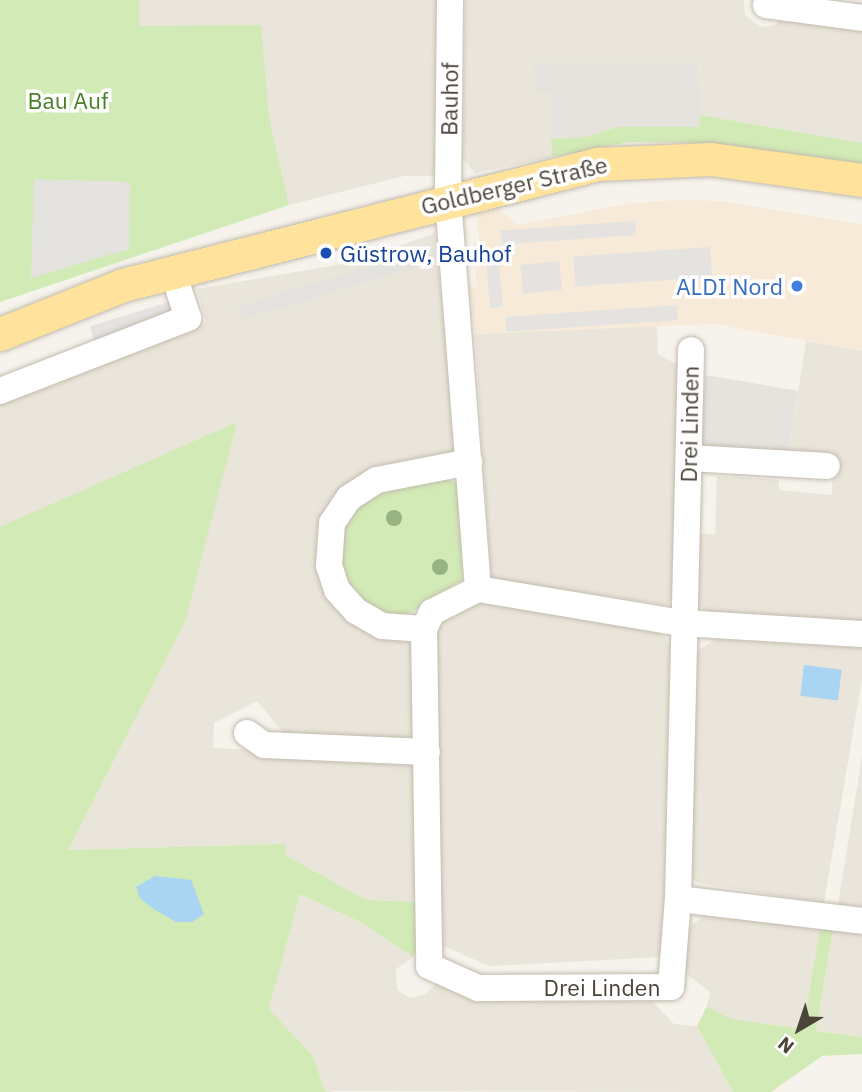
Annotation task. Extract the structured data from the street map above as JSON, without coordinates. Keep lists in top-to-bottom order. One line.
{"streets":{"main road":["Goldberger Straße"],"street":["Bauhof","Drei Linden"]},"crossings":[["Bauhof","Goldberger Straße"]],"parks":["Bau Auf"],"places":["Güstrow, Bauhof","ALDI Nord"],"north":"bottom left"}
